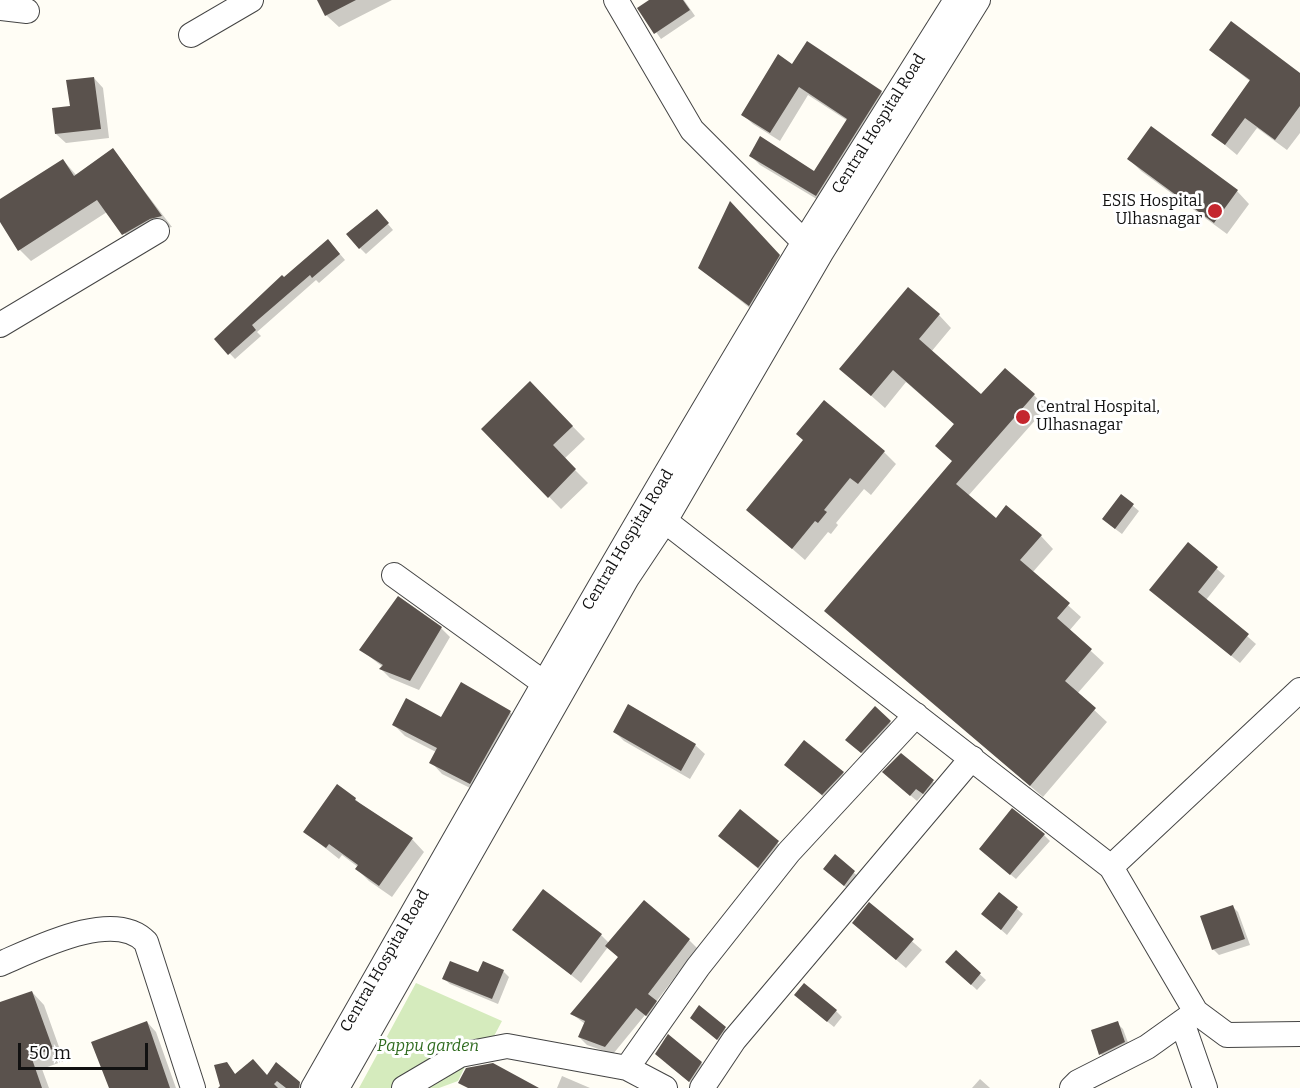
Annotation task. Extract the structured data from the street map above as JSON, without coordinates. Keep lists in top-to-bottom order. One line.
{"streets":{"street":["Central Hospital Road"]},"parks":["Pappu garden"],"places":["ESIS Hospital Ulhasnagar","Central Hospital, Ulhasnagar"],"scale_bar":"50 m"}
